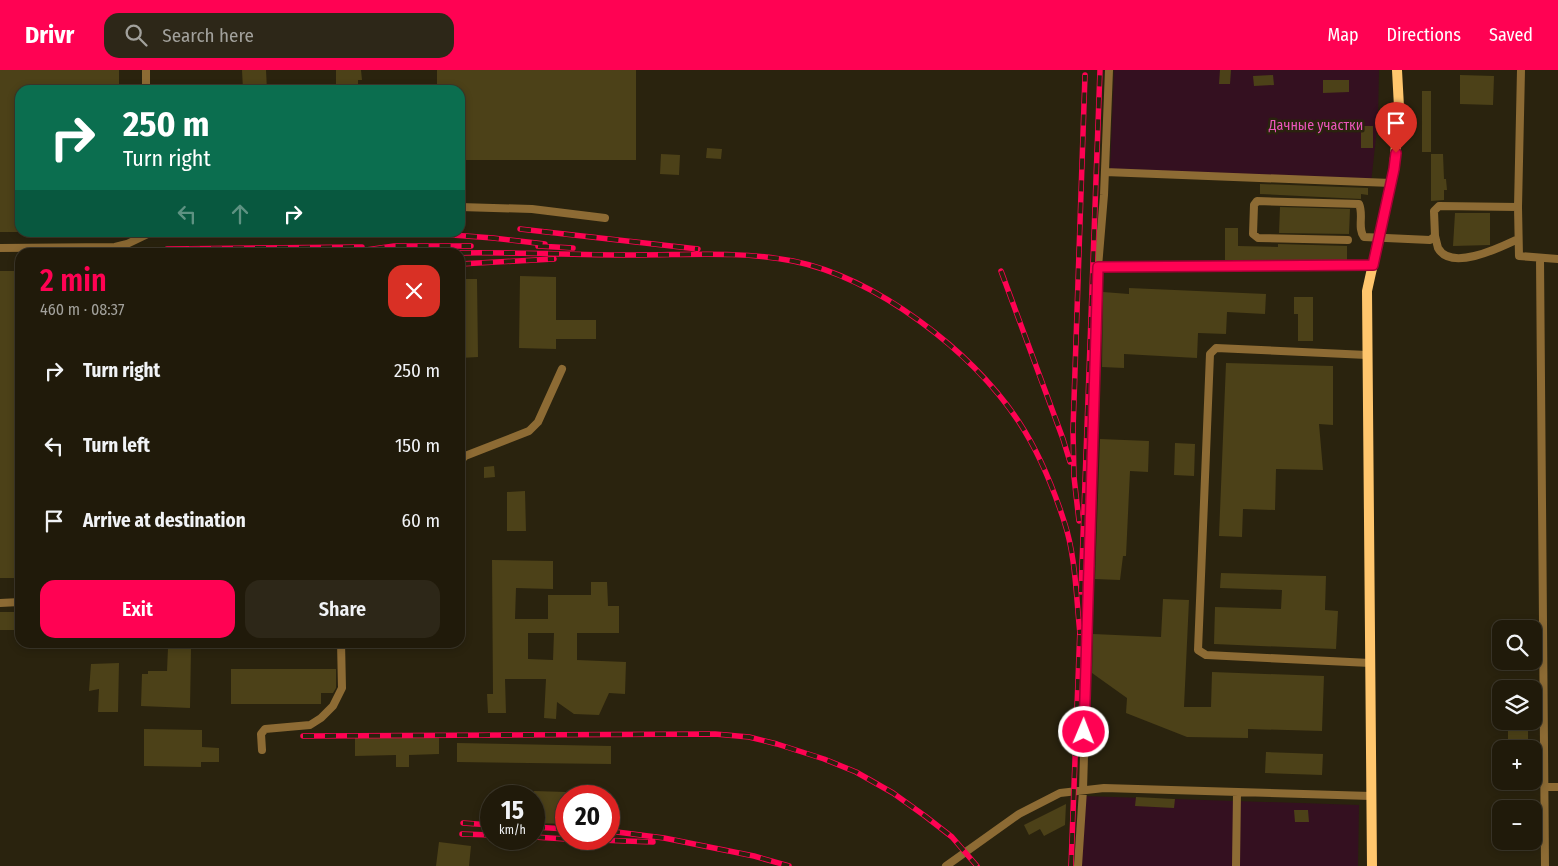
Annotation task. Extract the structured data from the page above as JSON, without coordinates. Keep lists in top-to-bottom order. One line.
{"parks":["Дачные участки"],"page":{"header":"Drivr","search":"Search here","nav":["Map","Directions","Saved"],"turn":["250 m","Turn right"],"heading":["2 min","460 m · 08:37"],"list":[{"name":"Turn right","value":"250 m"},{"name":"Turn left","value":"150 m"},{"name":"Arrive at destination","value":"60 m"}],"buttons":["Exit","Share"],"map_buttons":["+","−"],"speed":"15 km/h","limit":"20"}}
